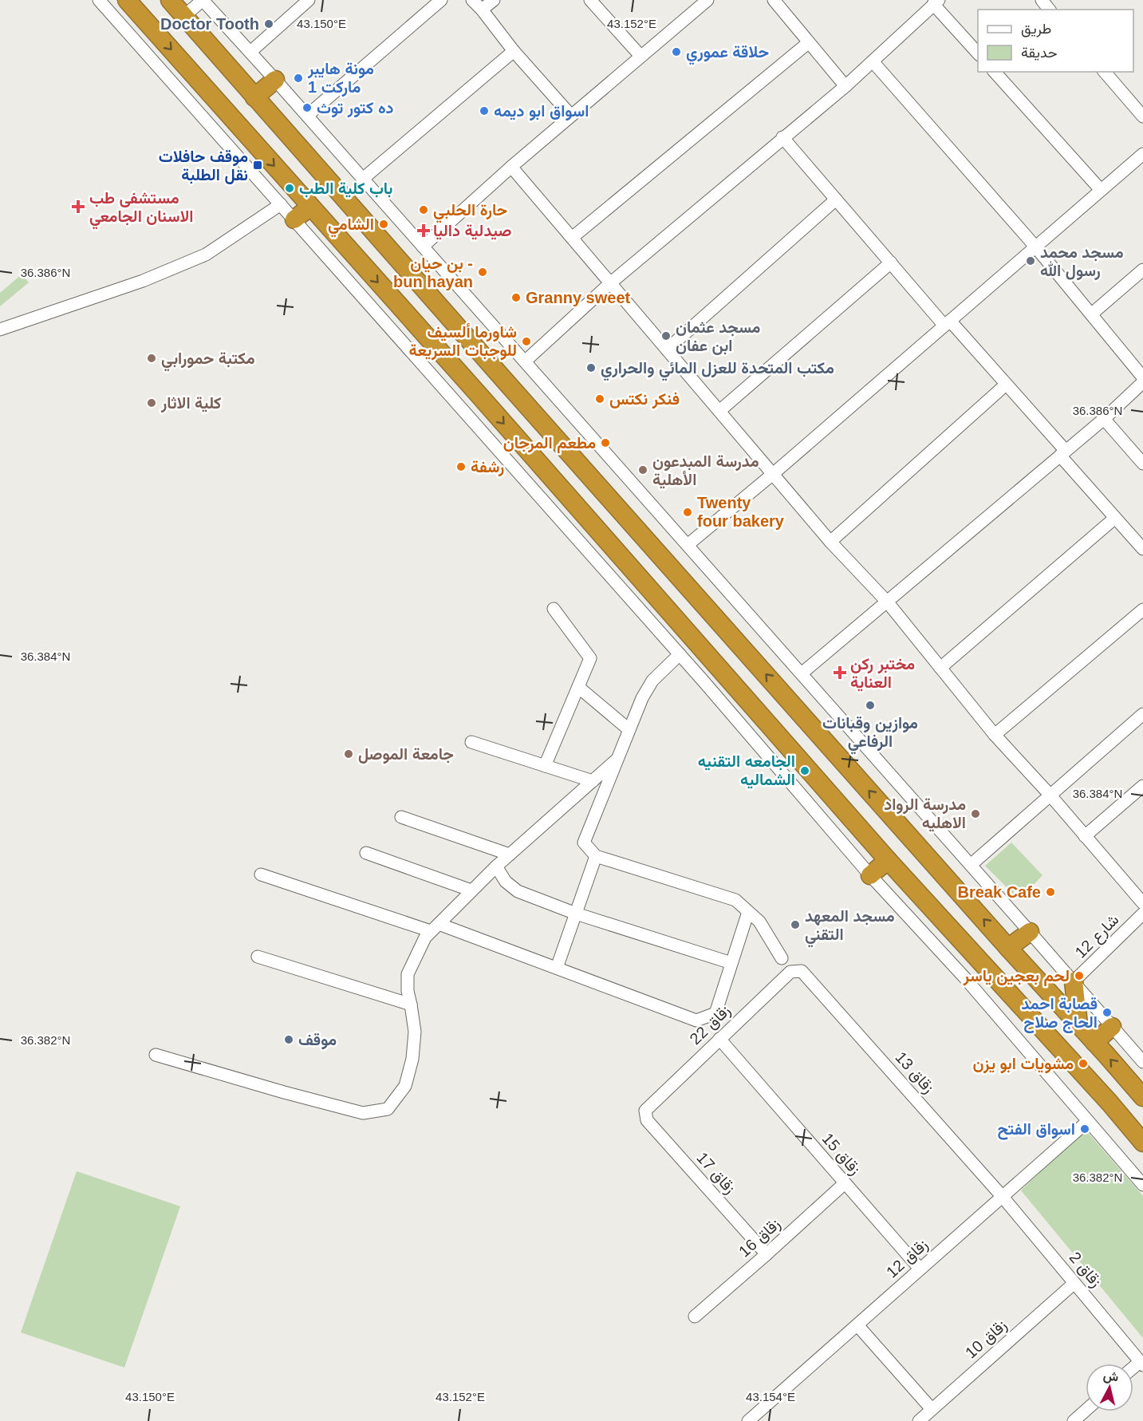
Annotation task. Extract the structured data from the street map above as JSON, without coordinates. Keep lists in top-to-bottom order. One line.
{"streets":{"street":["شارع 12","زقاق 22","زقاق 13","زقاق 15","زقاق 17","زقاق 16","زقاق 12","زقاق 2","زقاق 10"]},"crossings":[["زقاق 22","زقاق 13"],["زقاق 22","زقاق 15"],["زقاق 22","زقاق 17"],["زقاق 13","زقاق 12"],["زقاق 13","زقاق 2"],["زقاق 15","زقاق 16"],["زقاق 15","زقاق 12"],["زقاق 17","زقاق 16"],["زقاق 12","زقاق 2"],["زقاق 2","زقاق 10"]],"places":{"other":["Doctor Tooth","حلاقة عموري","مونة هايبر ماركت 1","ده كتور توث","اسواق ابو ديمه","باب كلية الطب","حارة الحلبي","الشامي","مسجد محمد رسول الله","بن حيان - bun hayan","Granny sweet","مسجد عثمان ابن عفان","شاورما ألسيف للوجبات السريعة","مكتبة حمورابي","مكتب المتحدة للعزل المائي والحراري","فنكر نكتس","كلية الاثار","مطعم المرجان","رشفة","مدرسة المبدعون الأهلية","Twenty four bakery","موازين وقبانات الرفاعي","جامعة الموصل","الجامعه التقنيه الشماليه","مدرسة الرواد الاهليه","Break Cafe","مسجد المعهد التقني","لحم بعجين ياسر","قصابة احمد الحاج صلاح","موقف","مشويات ابو يزن","اسواق الفتح"],"transit":["موقف حافلات نقل الطلبة"],"health":["مستشفى طب الاسنان الجامعي","صيدلية داليا","مختبر ركن العناية"]},"legend":["طريق","حديقة"],"north":"top","coordinates":["43.150°E","43.152°E","36.386°N","36.384°N","36.382°N","43.154°E"]}
